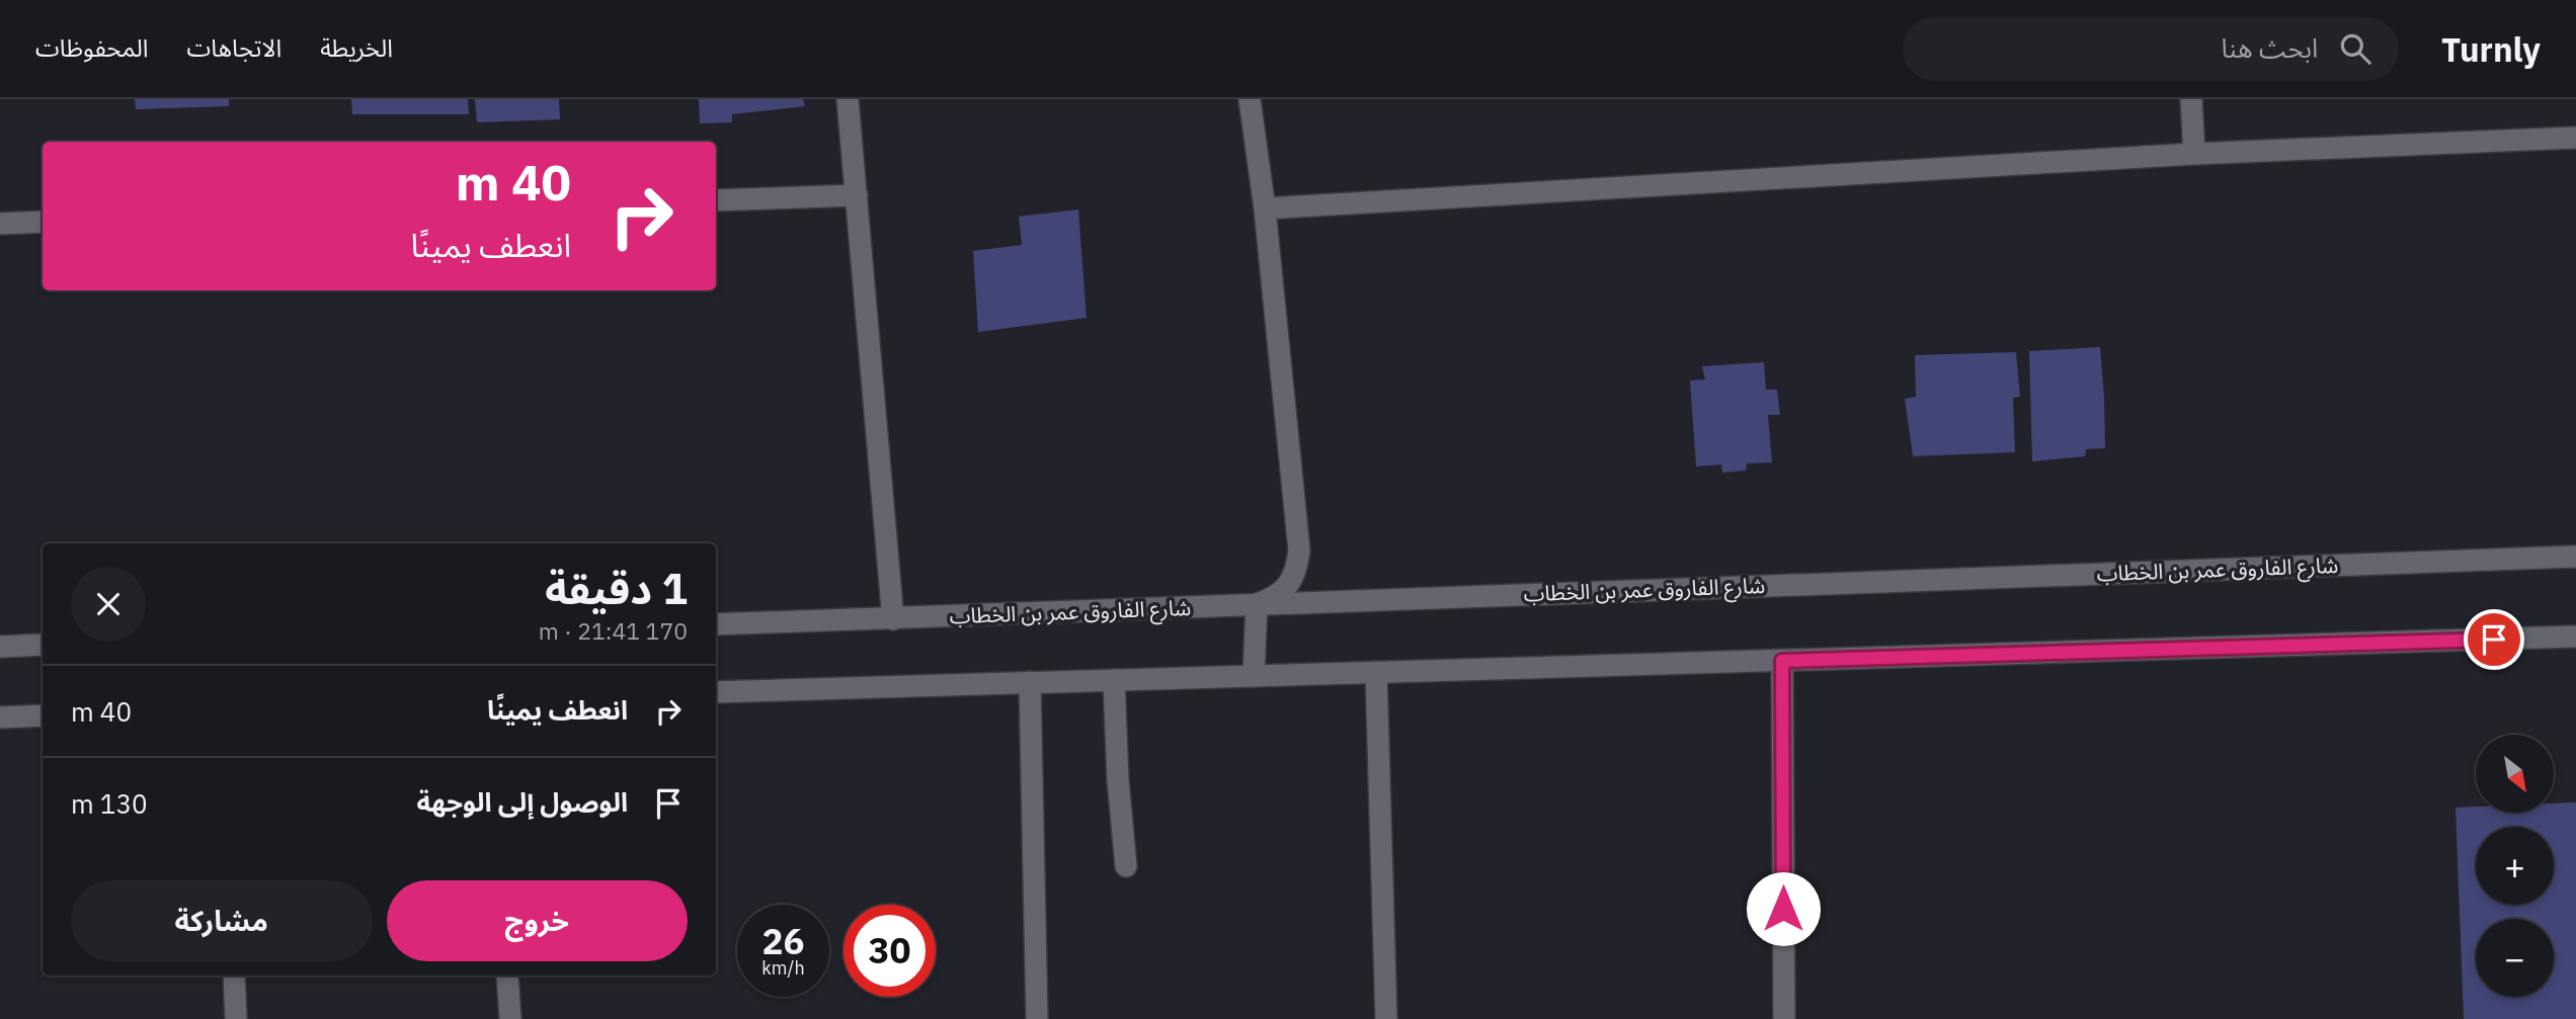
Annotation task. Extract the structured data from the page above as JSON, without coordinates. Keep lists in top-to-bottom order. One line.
{"streets":{"street":["شارع الفاروق عمر بن الخطاب"]},"north":"bottom right","page":{"header":"Turnly","search":"ابحث هنا","nav":["الخريطة","الاتجاهات","المحفوظات"],"turn":["40 m","انعطف يمينًا"],"heading":["1 دقيقة","170 m · 21:41"],"list":[{"name":"انعطف يمينًا","value":"40 m"},{"name":"الوصول إلى الوجهة","value":"130 m"}],"map_buttons":["+","−"],"buttons":["خروج","مشاركة"],"speed":"26 km/h","limit":"30"}}
